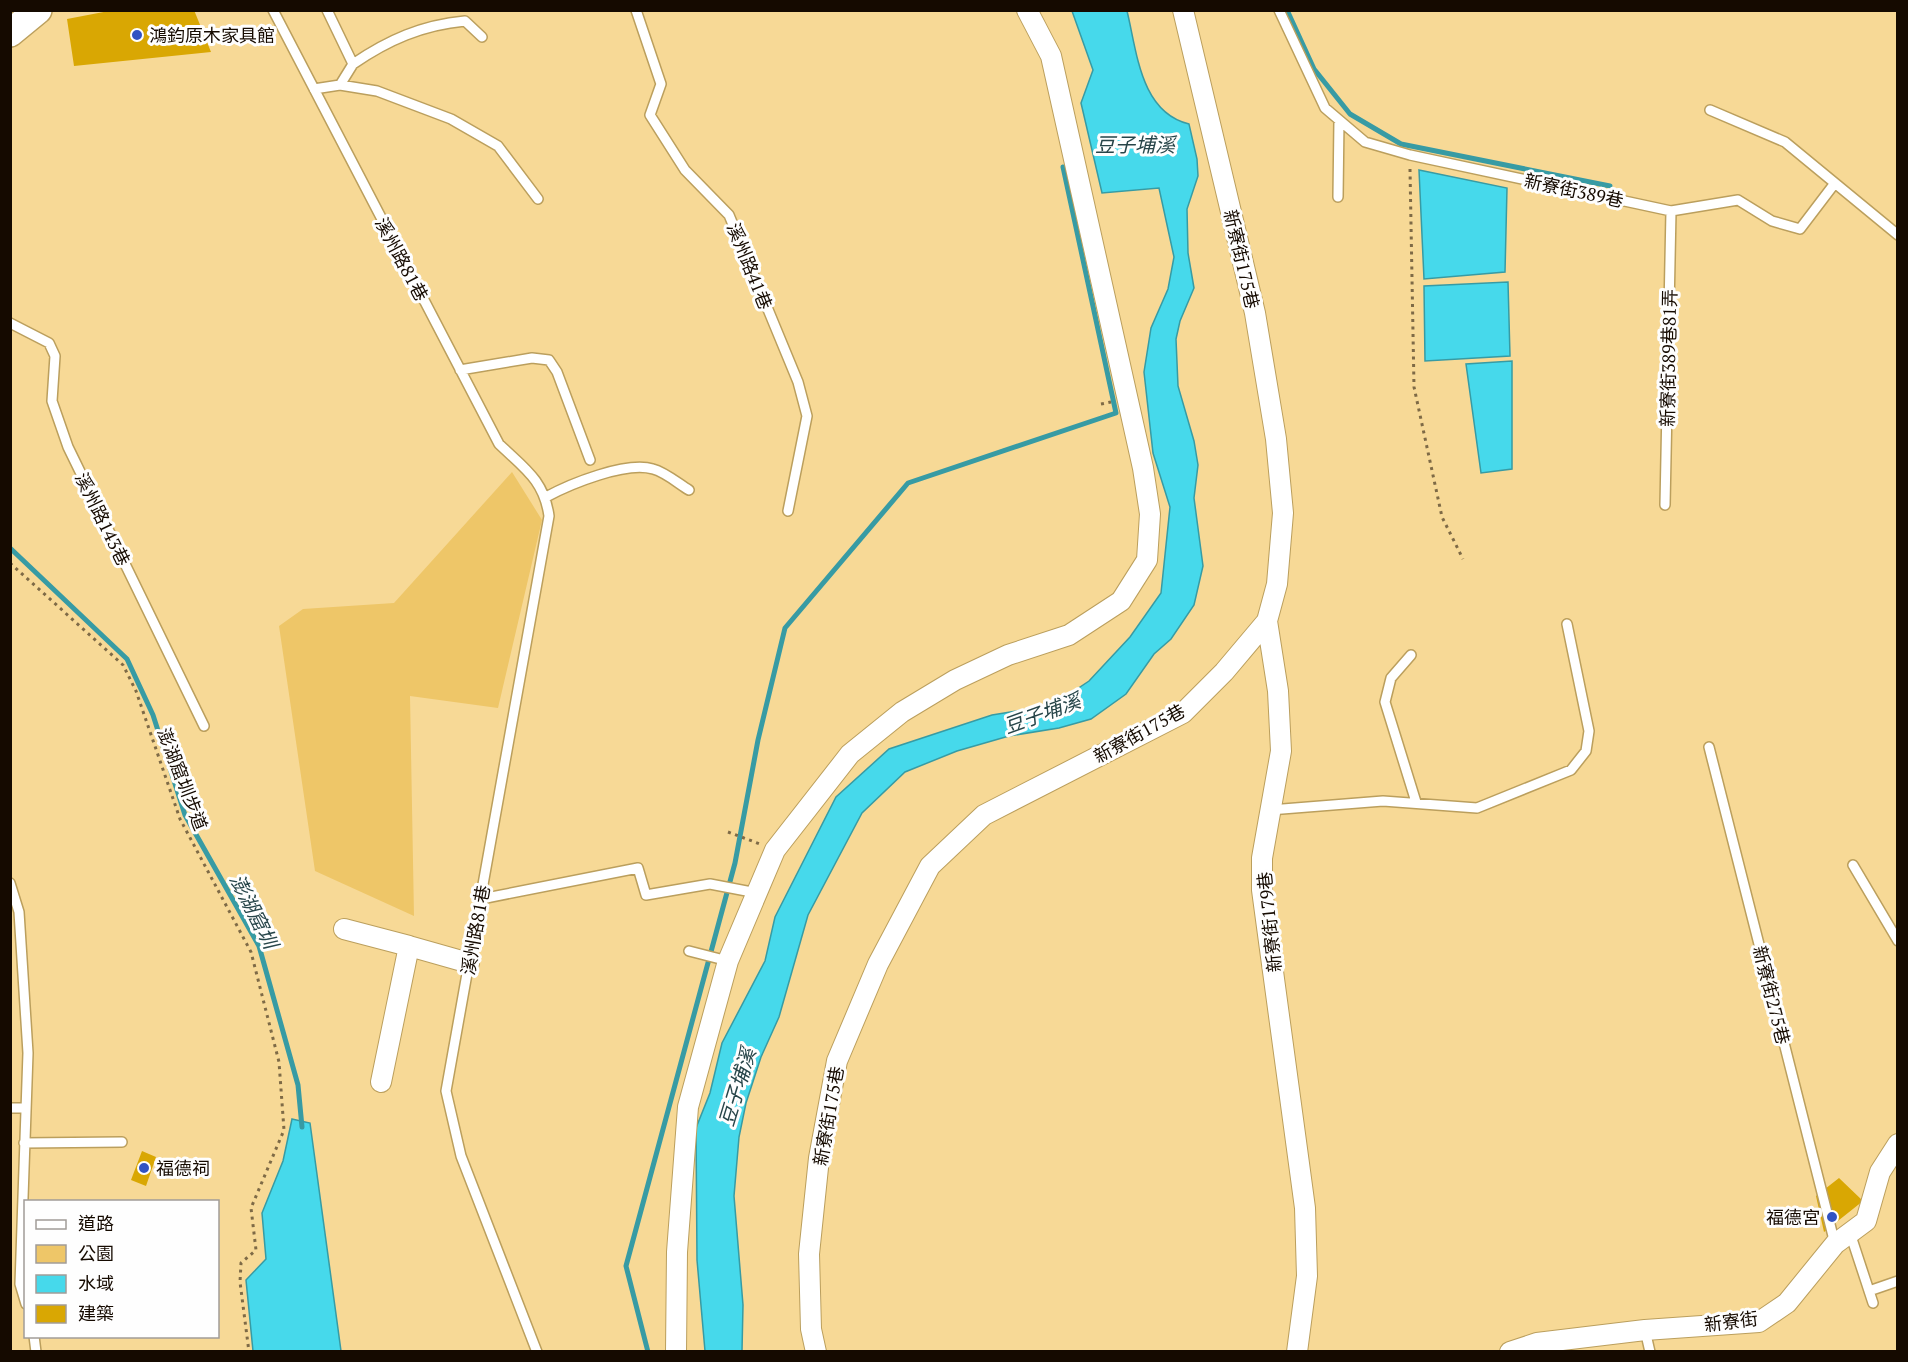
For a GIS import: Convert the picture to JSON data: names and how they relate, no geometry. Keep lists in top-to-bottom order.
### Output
{
  "streets": {
    "street": ["新寮街175巷", "新寮街179巷", "新寮街"],
    "lane": [
      "新寮街389巷",
      "溪州路81巷",
      "溪州路41巷",
      "新寮街389巷81弄",
      "溪州路143巷",
      "新寮街275巷"
    ],
    "path": ["澎湖窟圳步道"]
  },
  "crossings": [
    ["新寮街389巷", "新寮街389巷81弄"],
    ["新寮街175巷", "新寮街179巷"],
    ["新寮街275巷", "新寮街"]
  ],
  "water": ["豆子埔溪", "澎湖窟圳"],
  "places": ["鴻鈞原木家具館", "福德祠", "福德宮"],
  "legend": [
    "道路",
    "公園",
    "水域",
    "建築"
  ]
}
